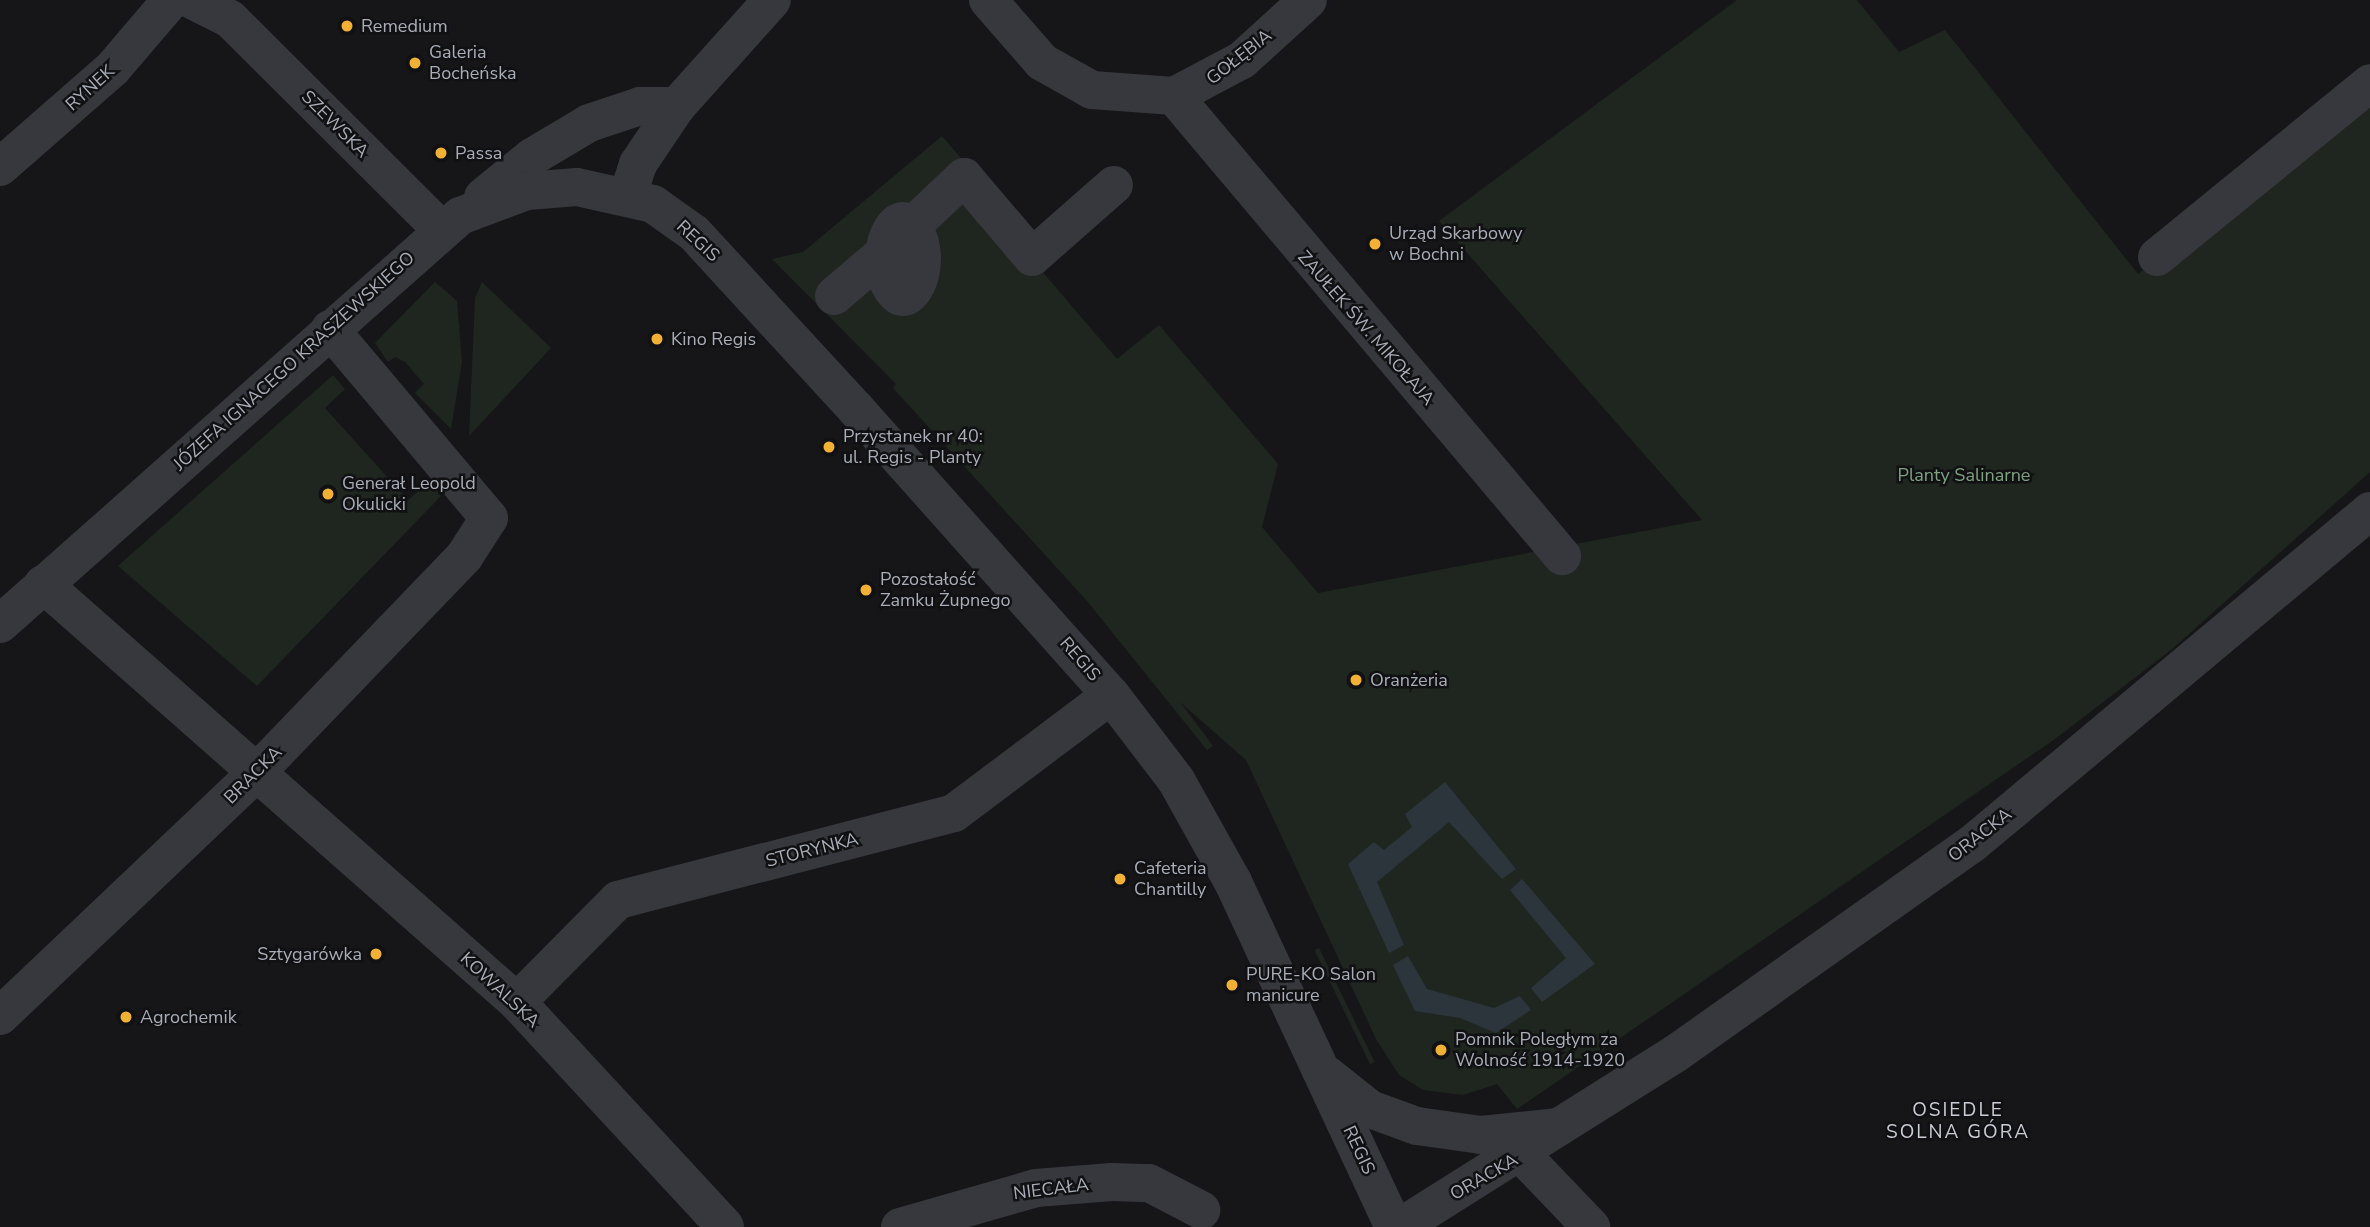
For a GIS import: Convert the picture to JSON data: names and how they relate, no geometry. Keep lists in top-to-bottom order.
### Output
{
  "streets": {
    "street": [
      "GOŁĘBIA",
      "RYNEK",
      "SZEWSKA",
      "REGIS",
      "ZAUŁEK ŚW. MIKOŁAJA",
      "JÓZEFA IGNACEGO KRASZEWSKIEGO",
      "BRACKA",
      "ORACKA",
      "STORYNKA",
      "KOWALSKA",
      "NIECAŁA"
    ]
  },
  "crossings": [
    ["GOŁĘBIA", "ZAUŁEK ŚW. MIKOŁAJA"],
    ["SZEWSKA", "JÓZEFA IGNACEGO KRASZEWSKIEGO"],
    ["REGIS", "JÓZEFA IGNACEGO KRASZEWSKIEGO"],
    ["REGIS", "ORACKA"],
    ["REGIS", "STORYNKA"],
    ["JÓZEFA IGNACEGO KRASZEWSKIEGO", "BRACKA"],
    ["JÓZEFA IGNACEGO KRASZEWSKIEGO", "KOWALSKA"],
    ["BRACKA", "KOWALSKA"],
    ["STORYNKA", "KOWALSKA"]
  ],
  "districts": ["OSIEDLE SOLNA GÓRA"],
  "parks": ["Planty Salinarne"],
  "places": [
    "Remedium",
    "Galeria Bocheńska",
    "Passa",
    "Urząd Skarbowy w Bochni",
    "Kino Regis",
    "Przystanek nr 40: ul. Regis - Planty",
    "Generał Leopold Okulicki",
    "Pozostałość Zamku Żupnego",
    "Oranżeria",
    "Cafeteria Chantilly",
    "Sztygarówka",
    "PURE-KO Salon manicure",
    "Agrochemik",
    "Pomnik Poległym za Wolność 1914-1920"
  ]
}
